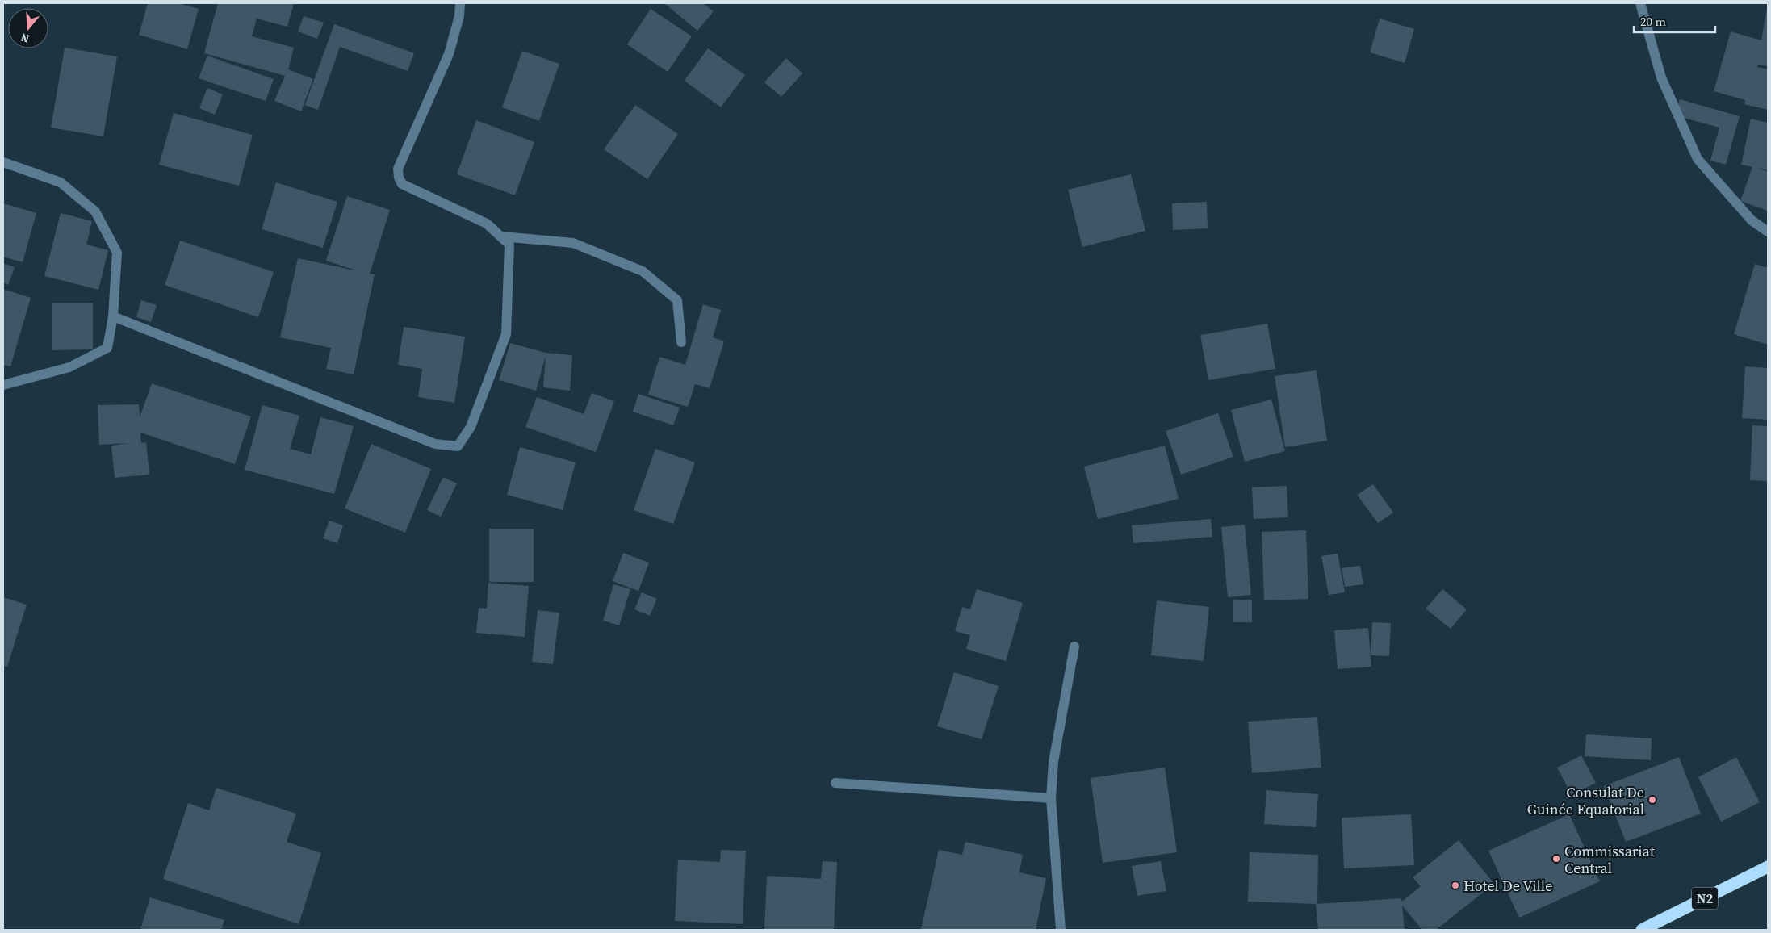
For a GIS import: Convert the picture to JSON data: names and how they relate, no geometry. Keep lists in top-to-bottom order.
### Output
{
  "streets": {
    "highway": ["N2"]
  },
  "places": ["Consulat De Guinée Equatorial", "Commissariat Central", "Hotel De Ville"],
  "scale_bar": "20 m",
  "north": "bottom"
}
